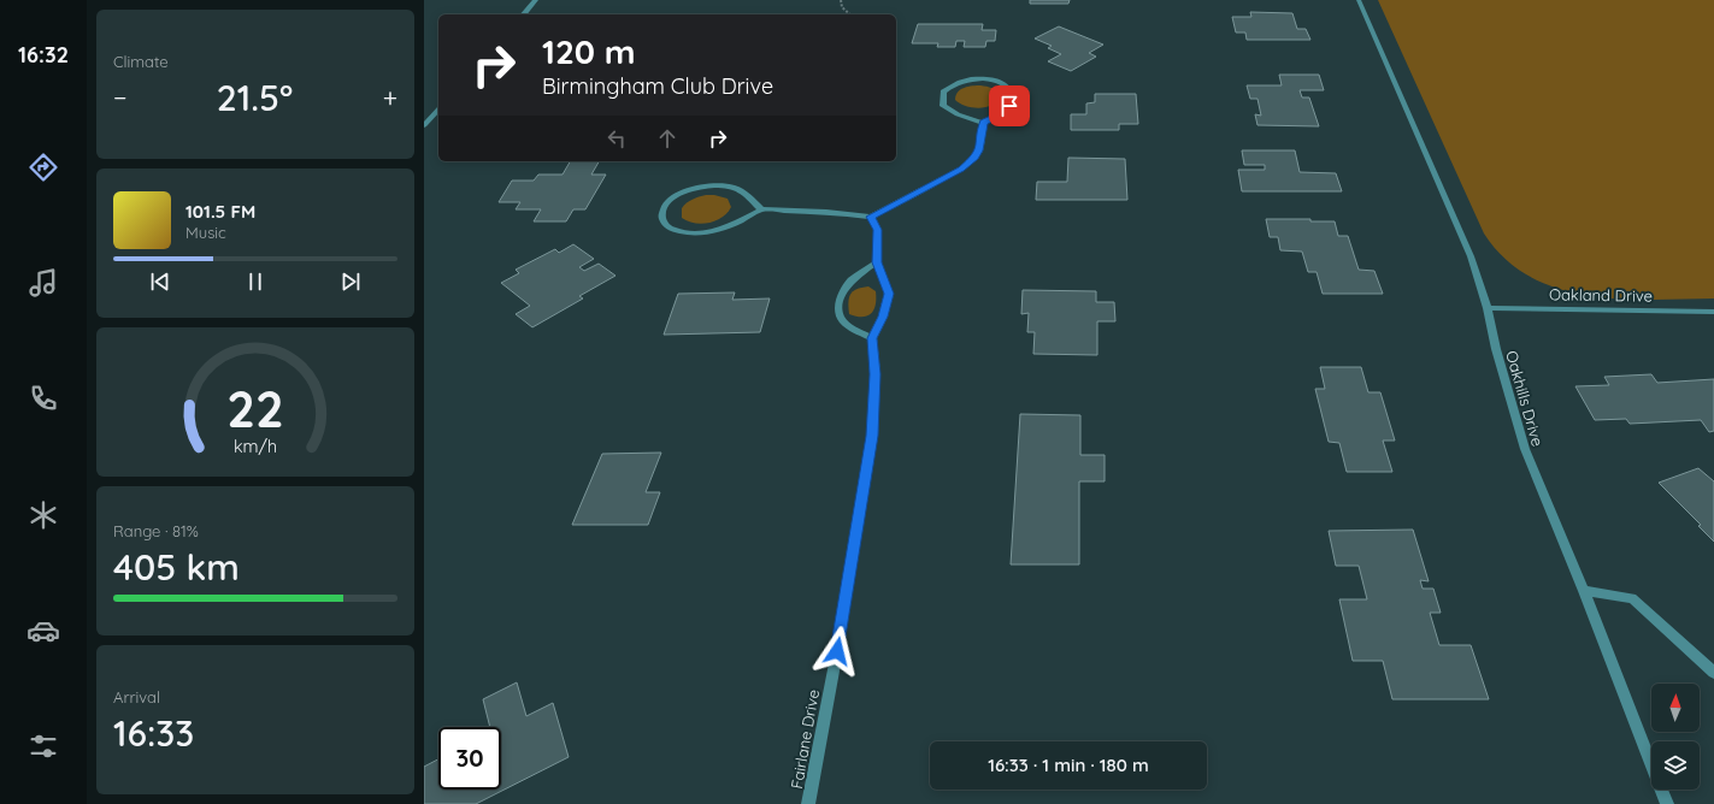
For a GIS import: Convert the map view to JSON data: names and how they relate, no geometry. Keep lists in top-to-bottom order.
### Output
{
  "streets": {
    "street": ["Oakland Drive", "Oakhills Drive", "Fairlane Drive"]
  },
  "crossings": [
    ["Oakland Drive", "Oakhills Drive"]
  ],
  "north": "top",
  "page": {
    "tabs": "16:32",
    "tile": [
      "Climate",
      ["Range · 81%", "405 km"],
      ["Arrival", "16:33"]
    ],
    "turn": ["120 m", "Birmingham Club Drive"],
    "heat": ["−", "21.5°", "+"],
    "song": ["101.5 FM", "Music"],
    "limit": "30",
    "trip": "16:33 · 1 min · 180 m",
    "gauge": ["22", "km/h"]
  }
}
